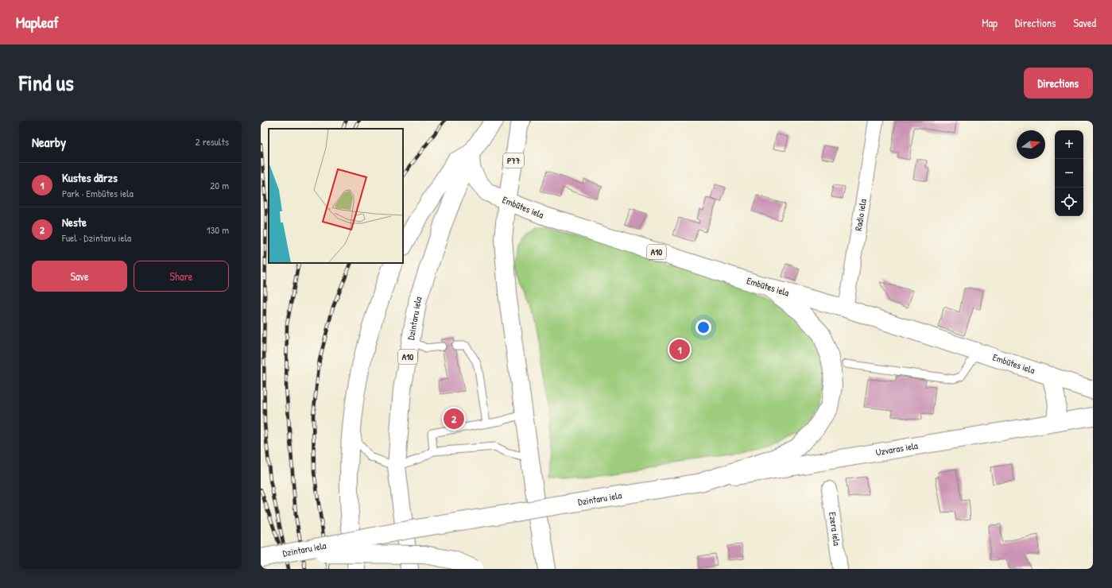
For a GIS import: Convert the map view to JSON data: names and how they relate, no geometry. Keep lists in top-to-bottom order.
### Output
{
  "streets": {
    "main road": [
      "P77",
      "Embūtes iela",
      "A10",
      "Dzintaru iela",
      "Uzvaras iela"
    ],
    "street": ["Radio iela", "Ezera iela"]
  },
  "crossings": [
    ["P77", "Embūtes iela"],
    ["Embūtes iela", "Radio iela"],
    ["Embūtes iela", "A10"],
    ["Embūtes iela", "Dzintaru iela"],
    ["A10", "Dzintaru iela"],
    ["A10", "Uzvaras iela"],
    ["Dzintaru iela", "Uzvaras iela"]
  ],
  "north": "right",
  "page": {
    "header": "Mapleaf",
    "nav": ["Map", "Directions", "Saved"],
    "title": "Find us",
    "buttons": [
      "Directions",
      ["Save", "Share"]
    ],
    "heading": ["Nearby", "2 results"],
    "map_buttons": ["+", "−"],
    "list": [
      {
        "mark": "1",
        "name": "Kustes dārzs",
        "note": "Park · Embūtes iela",
        "value": "20 m"
      },
      {
        "mark": "2",
        "name": "Neste",
        "note": "Fuel · Dzintaru iela",
        "value": "130 m"
      }
    ],
    "pins": ["1", "2"]
  }
}
